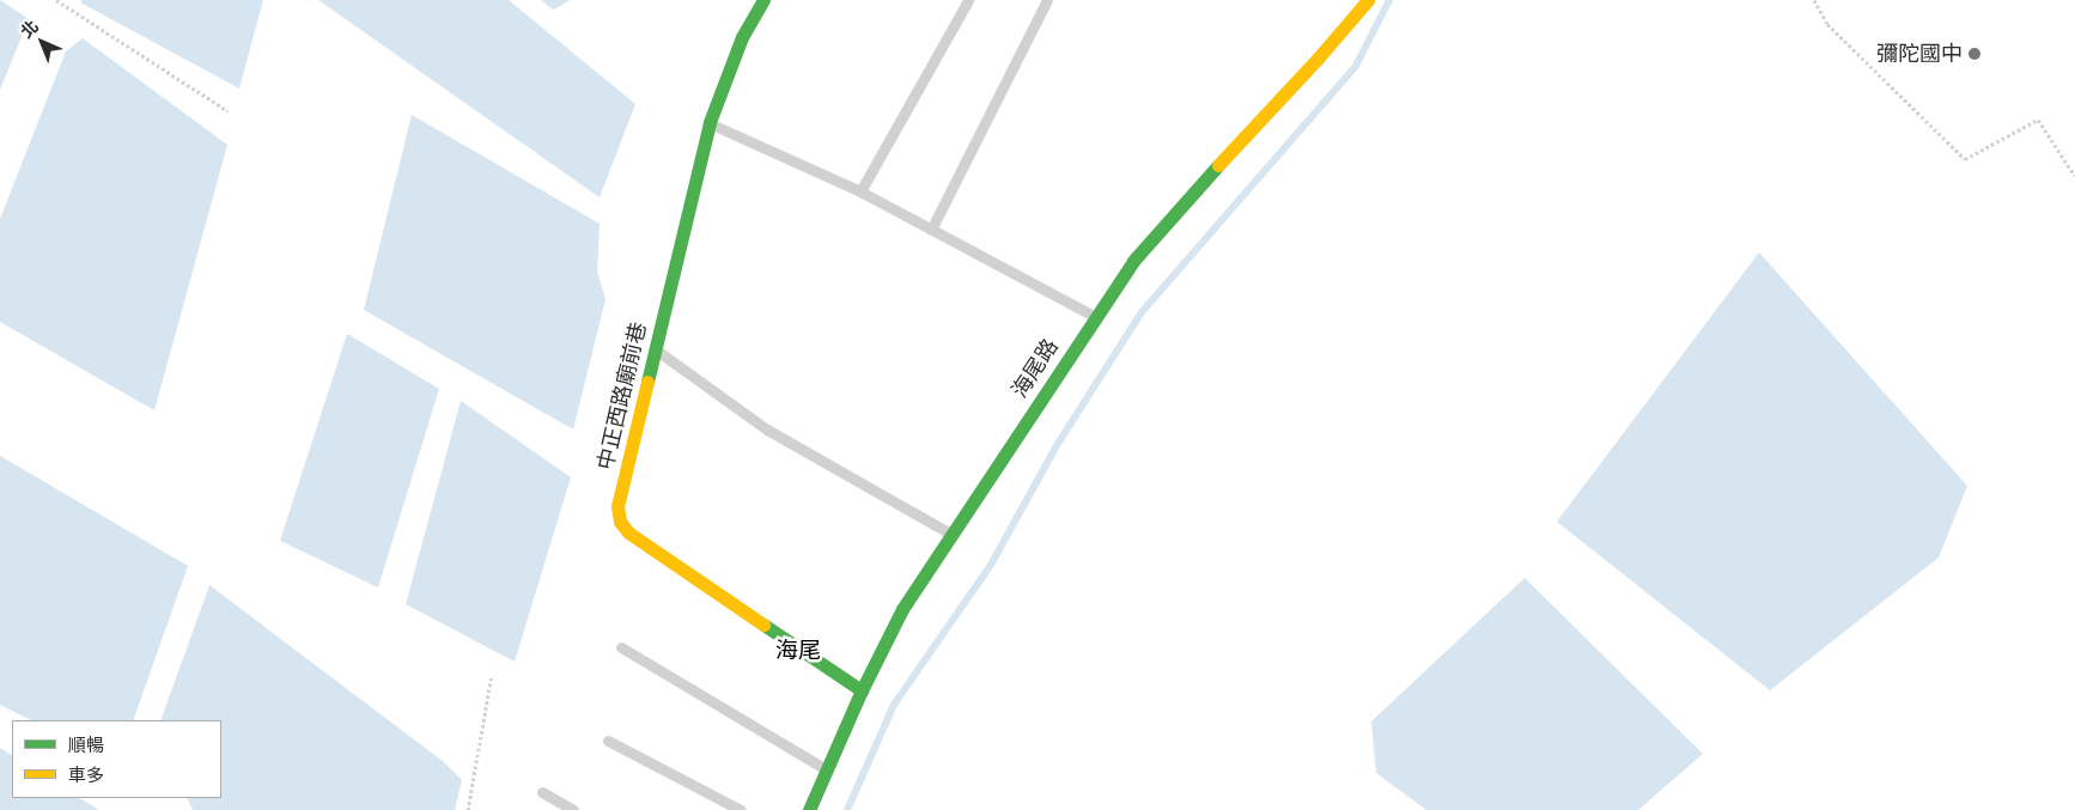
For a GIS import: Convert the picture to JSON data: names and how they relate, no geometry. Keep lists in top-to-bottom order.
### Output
{
  "streets": {
    "street": ["海尾路", "中正西路廟前巷"]
  },
  "crossings": [
    ["海尾路", "中正西路廟前巷"]
  ],
  "districts": ["海尾"],
  "places": ["彌陀國中"],
  "legend": ["順暢", "車多"],
  "north": "top left"
}
